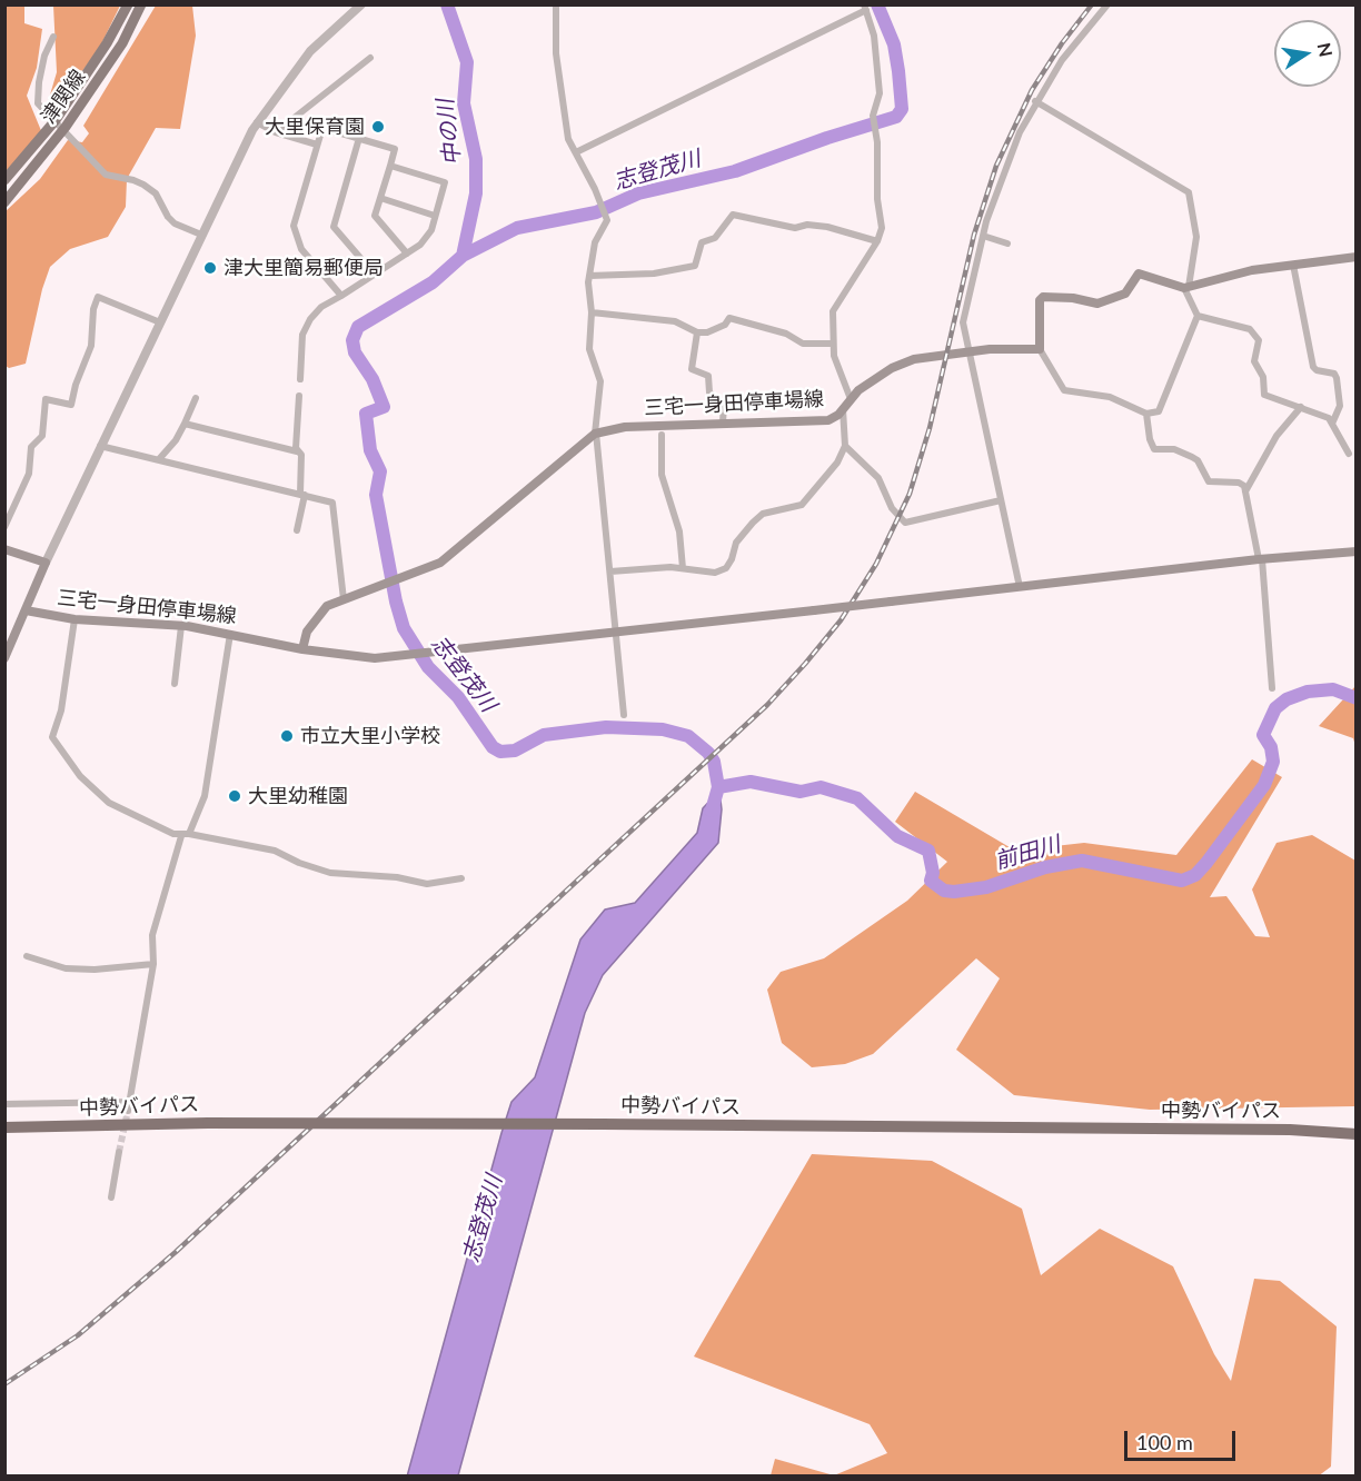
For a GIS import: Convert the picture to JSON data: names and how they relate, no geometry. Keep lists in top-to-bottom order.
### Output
{
  "streets": {
    "highway": ["中勢バイパス"],
    "main road": ["津関線", "三宅一身田停車場線"]
  },
  "water": ["中の川", "志登茂川", "前田川"],
  "places": [
    "大里保育園",
    "津大里簡易郵便局",
    "市立大里小学校",
    "大里幼稚園"
  ],
  "scale_bar": "100 m",
  "north": "right"
}
